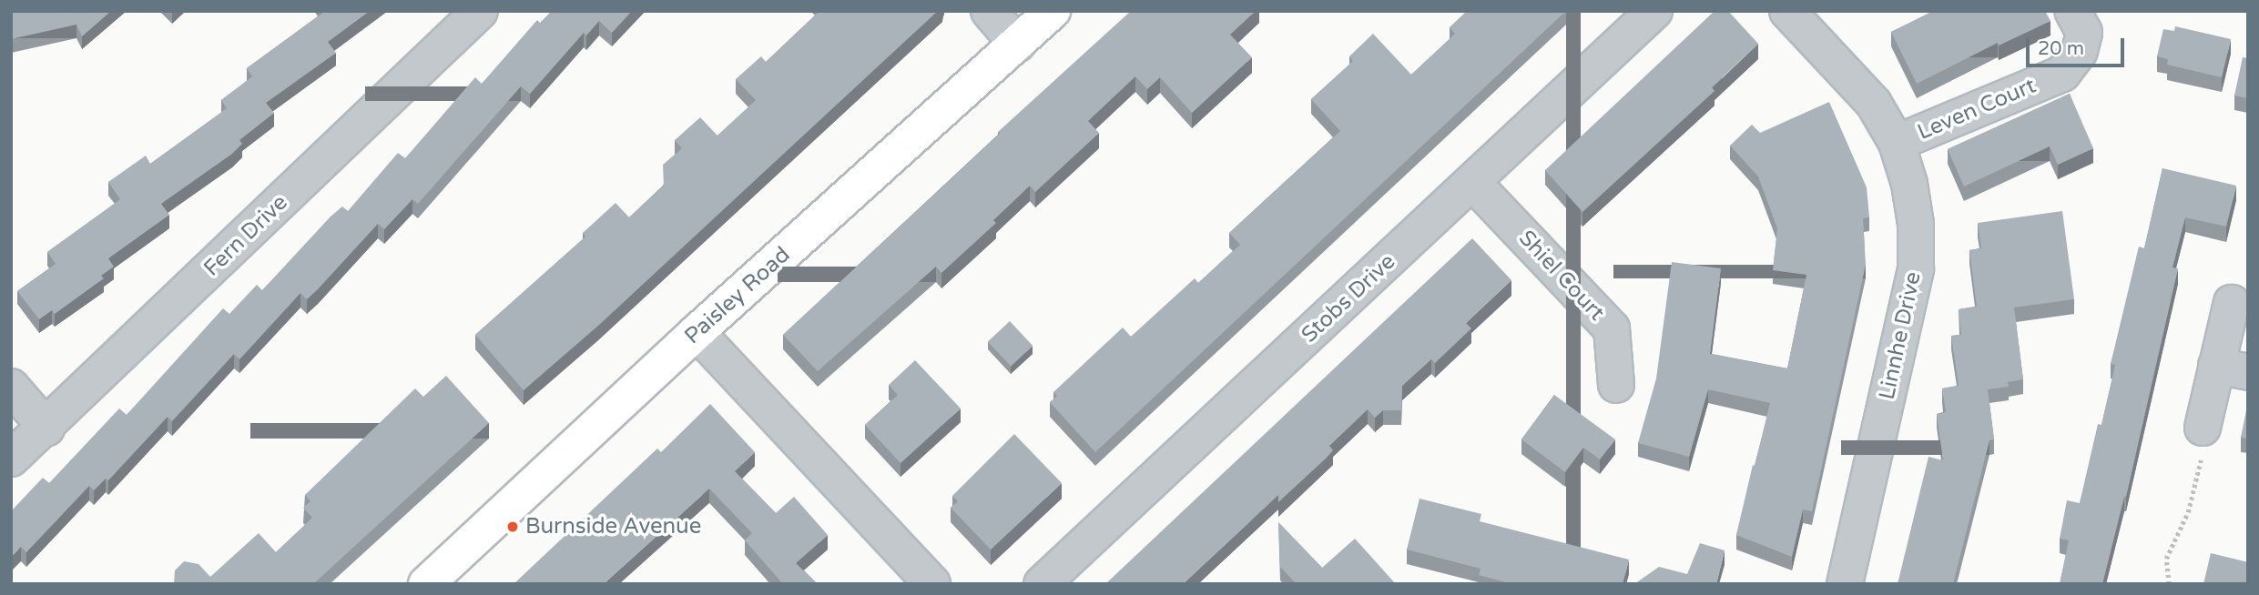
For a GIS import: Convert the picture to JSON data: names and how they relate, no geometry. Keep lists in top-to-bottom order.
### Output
{
  "streets": {
    "main road": ["Paisley Road"],
    "street": [
      "Leven Court",
      "Fern Drive",
      "Shiel Court",
      "Stobs Drive",
      "Linnhe Drive"
    ]
  },
  "crossings": [
    ["Leven Court", "Linnhe Drive"],
    ["Shiel Court", "Stobs Drive"]
  ],
  "places": ["Burnside Avenue"],
  "scale_bar": "20 m"
}
